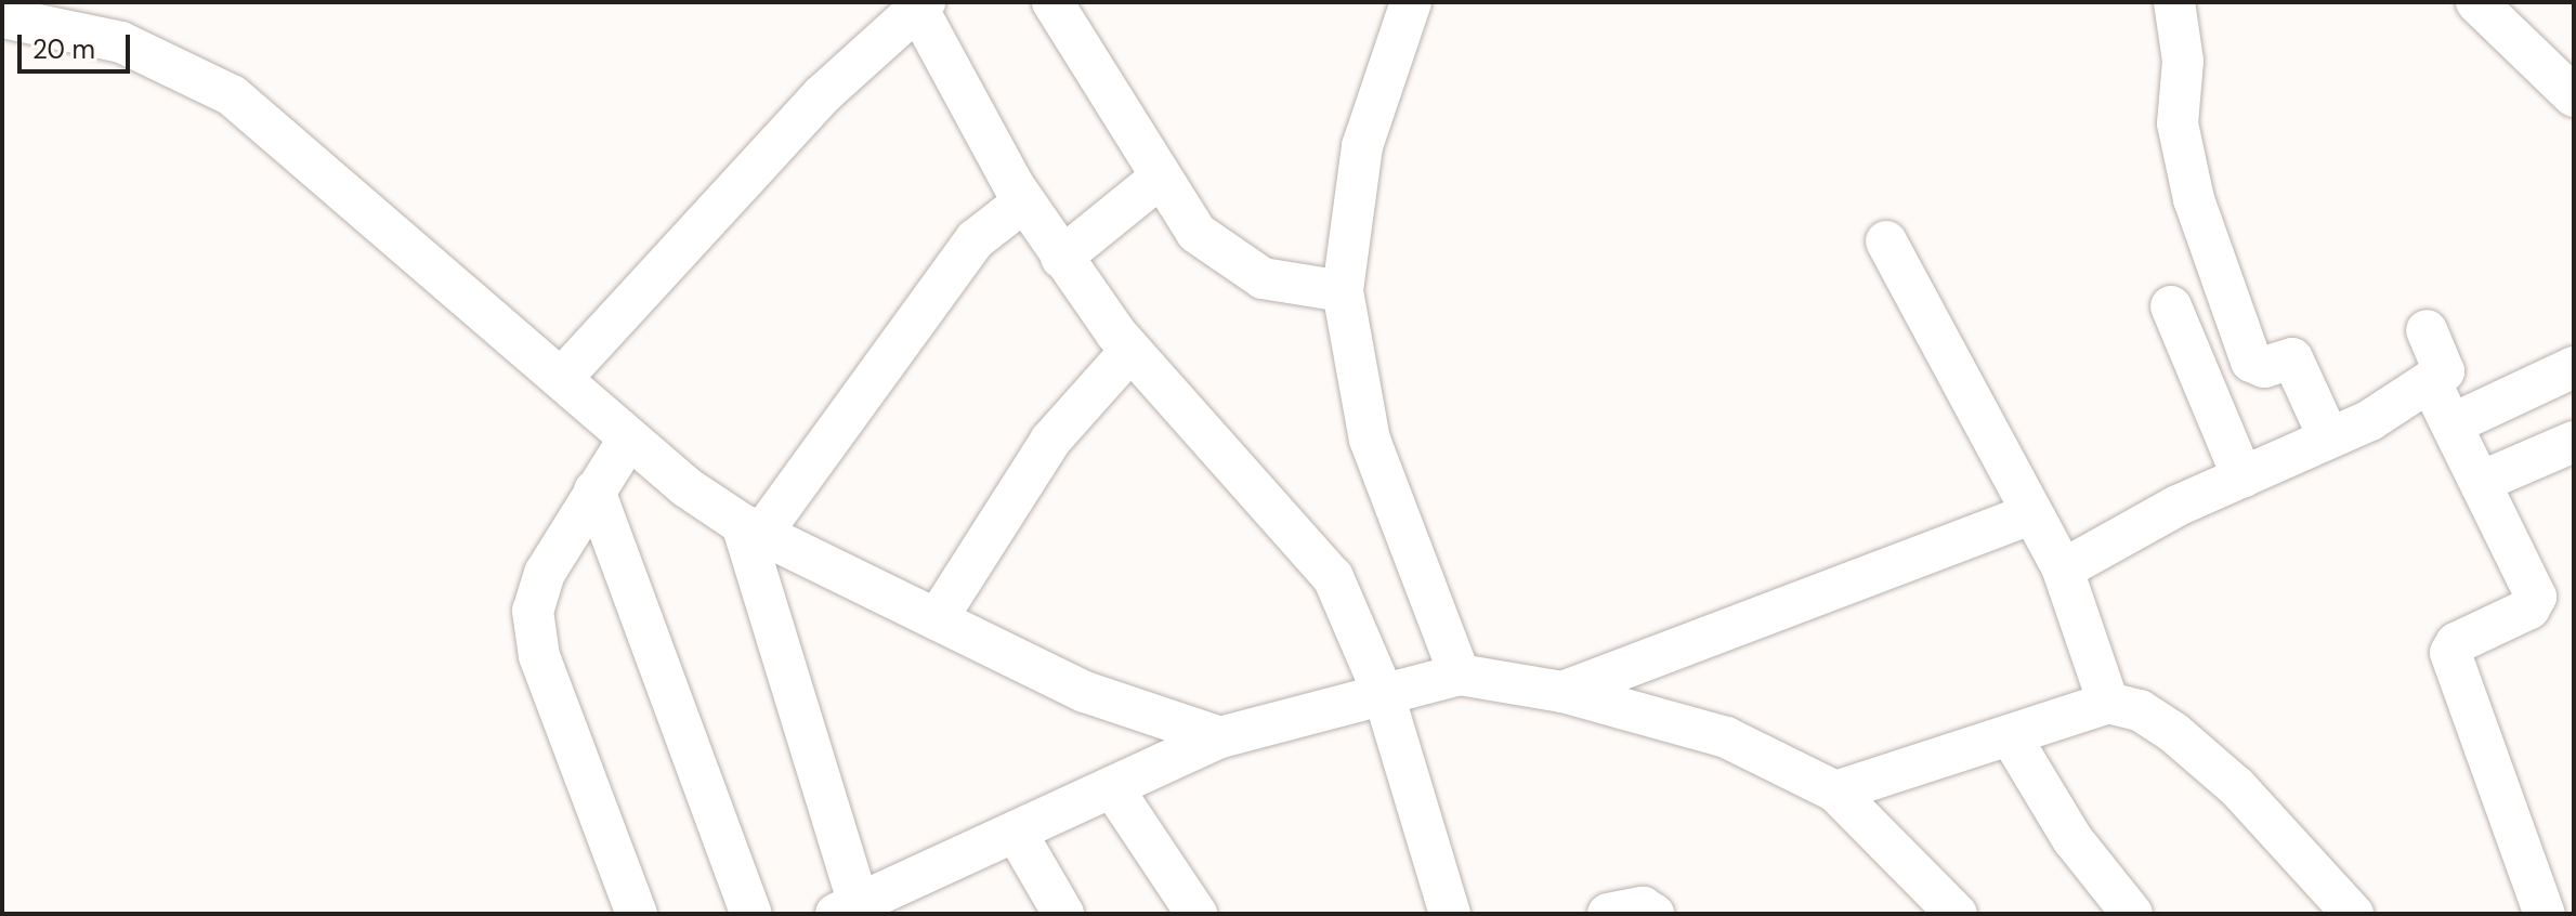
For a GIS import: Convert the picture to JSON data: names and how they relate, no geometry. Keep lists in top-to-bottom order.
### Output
{
  "scale_bar": "20 m"
}
